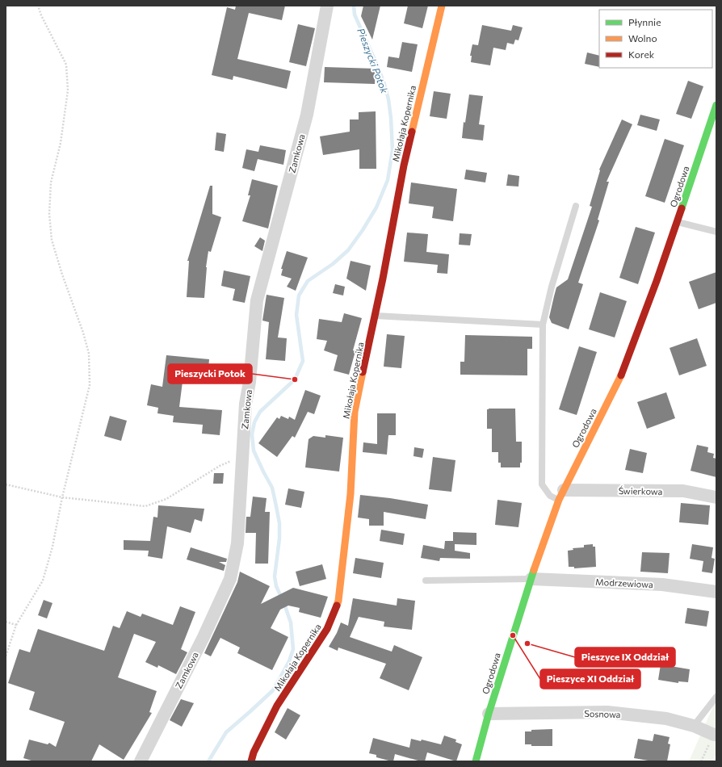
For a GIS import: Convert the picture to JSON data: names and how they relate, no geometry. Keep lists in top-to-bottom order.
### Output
{
  "streets": {
    "street": [
      "Mikołaja Kopernika",
      "Zamkowa",
      "Ogrodowa",
      "Świerkowa",
      "Modrzewiowa",
      "Sosnowa"
    ]
  },
  "crossings": [
    ["Ogrodowa", "Świerkowa"],
    ["Ogrodowa", "Modrzewiowa"],
    ["Ogrodowa", "Sosnowa"]
  ],
  "water": ["Pieszycki Potok"],
  "places": ["Pieszycki Potok", "Pieszyce XI Oddział", "Pieszyce IX Oddział"],
  "legend": ["Płynnie", "Wolno", "Korek"]
}
